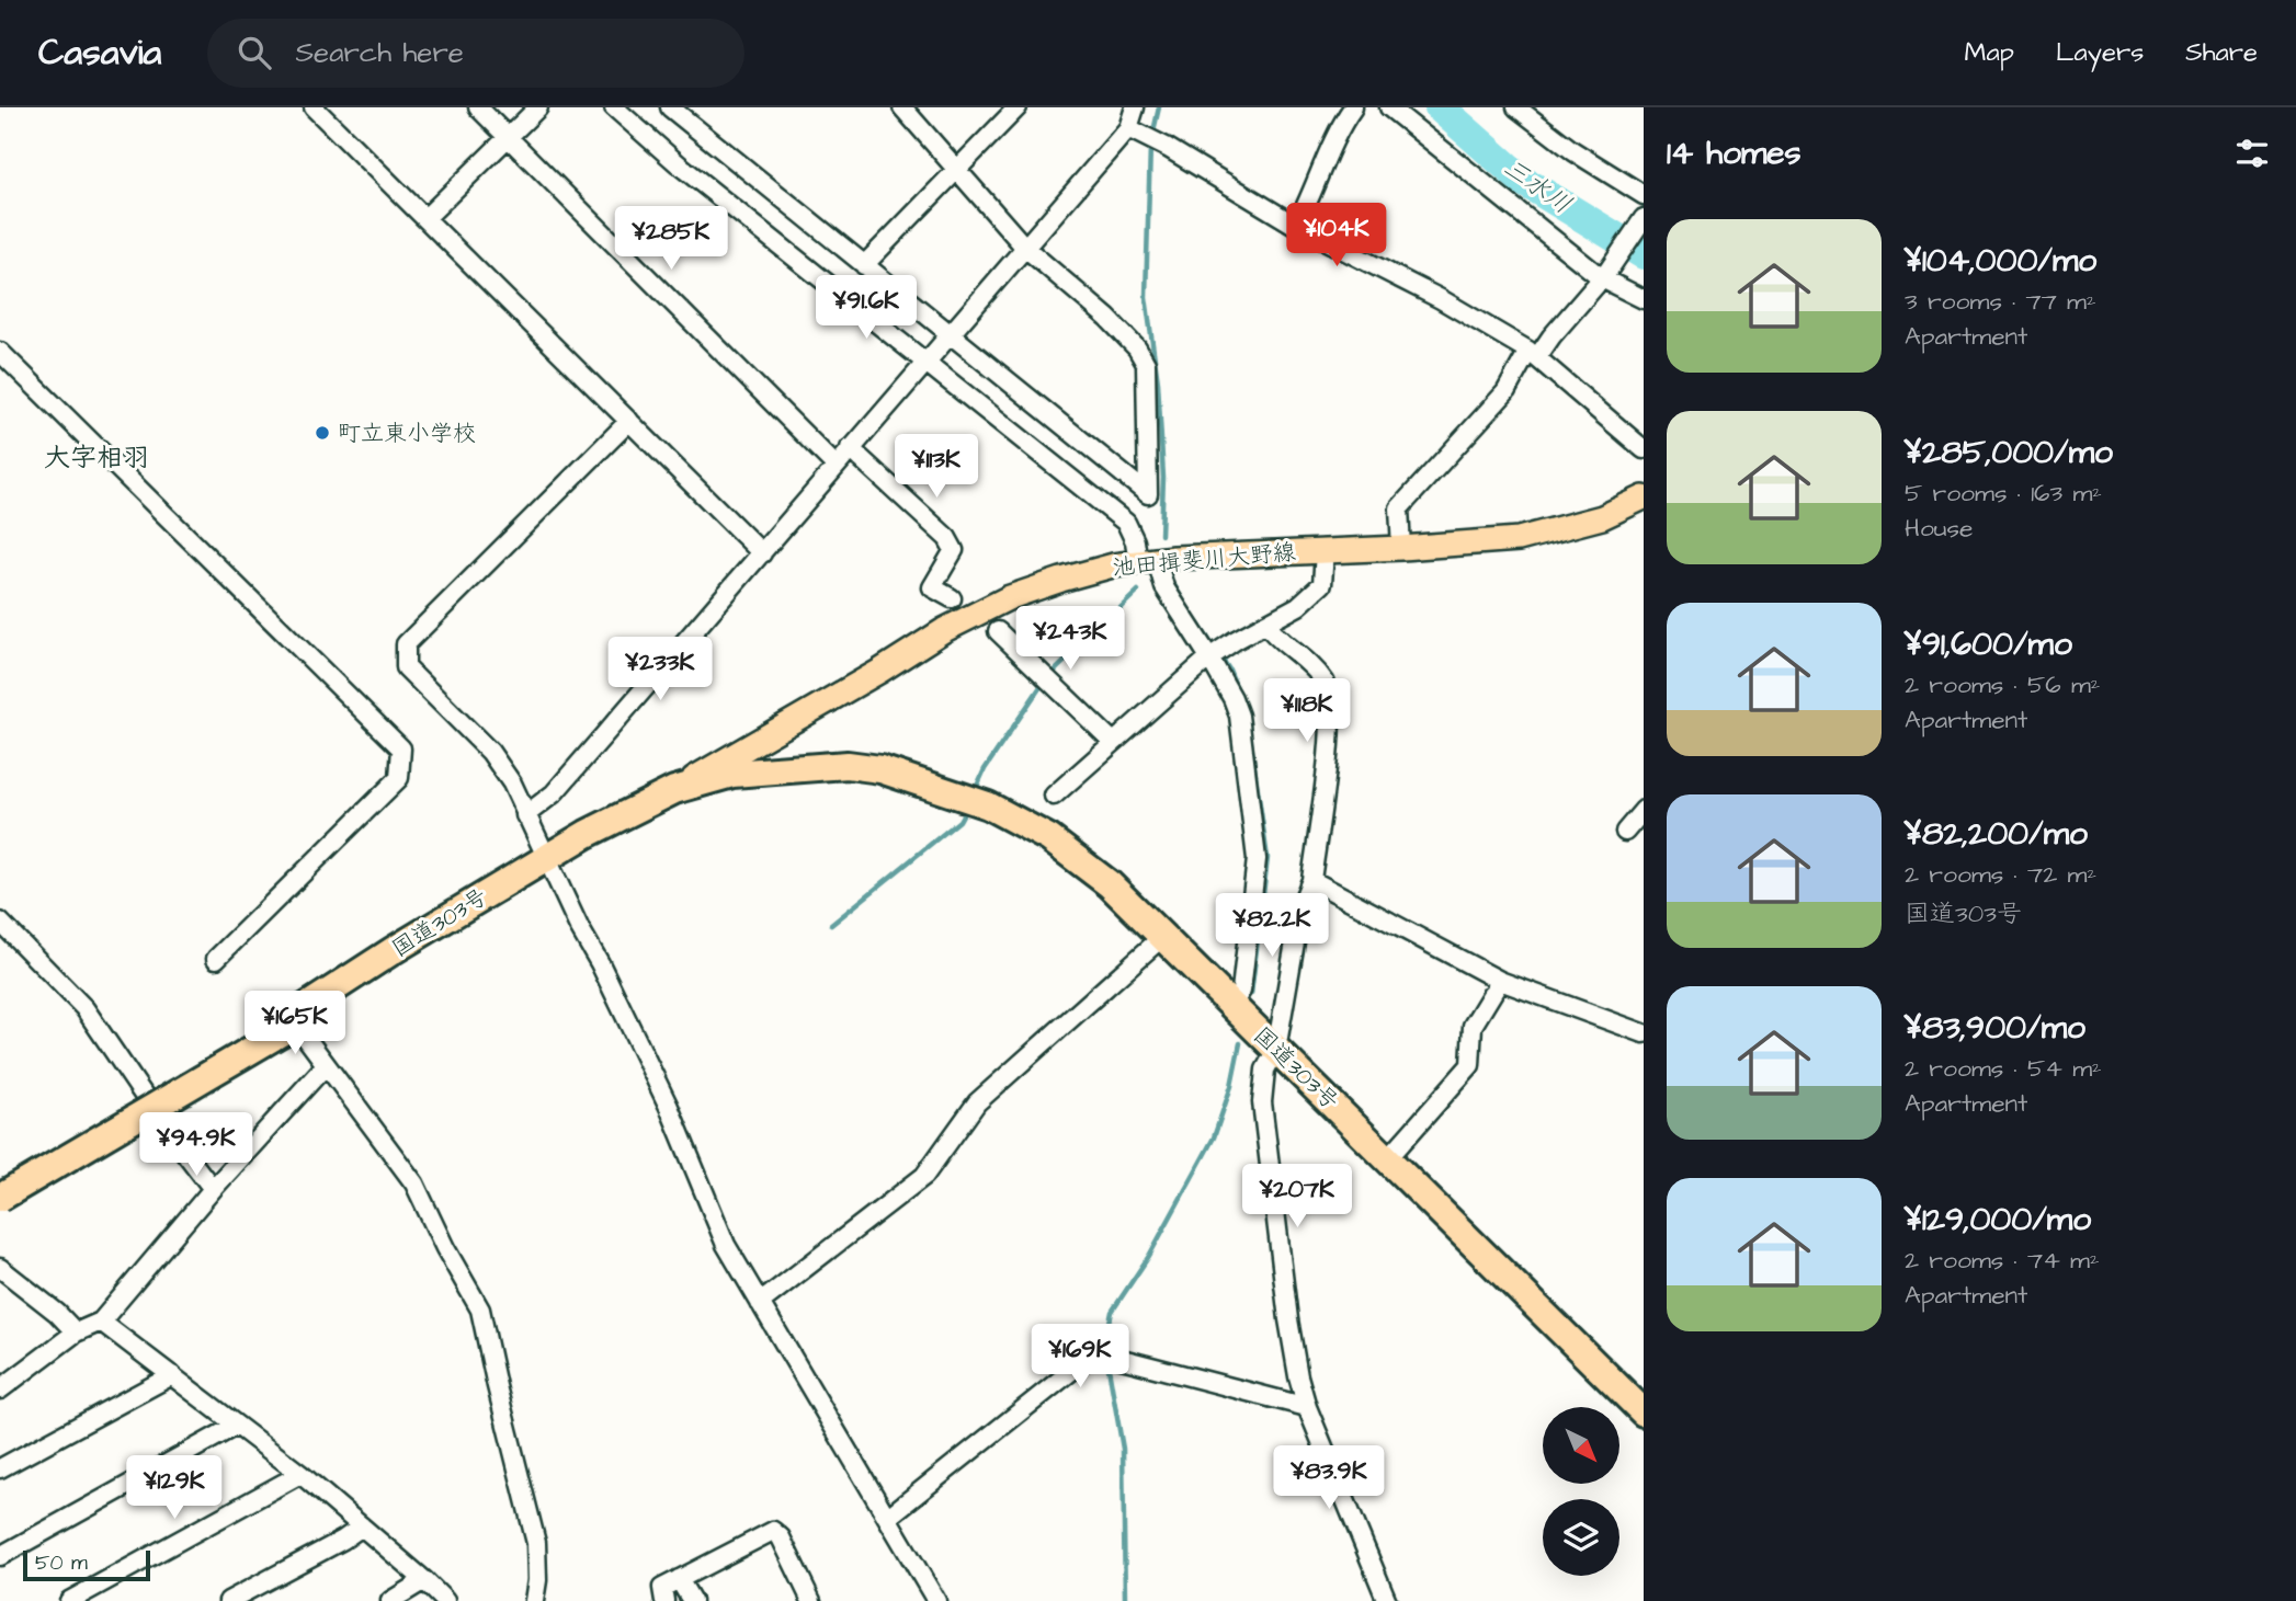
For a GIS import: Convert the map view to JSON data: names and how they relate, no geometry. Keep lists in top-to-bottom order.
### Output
{
  "streets": {
    "highway": ["国道303号"],
    "main road": ["池田揖斐川大野線"]
  },
  "crossings": [
    ["池田揖斐川大野線", "国道303号"]
  ],
  "districts": ["大字相羽"],
  "water": ["三水川"],
  "places": ["町立東小学校"],
  "scale_bar": "50 m",
  "north": "bottom right",
  "page": {
    "header": "Casavia",
    "search": "Search here",
    "nav": ["Map", "Layers", "Share"],
    "heading": "14 homes",
    "list": [
      {
        "name": "¥104,000/mo",
        "note": "3 rooms · 77 m² · Apartment"
      },
      {
        "name": "¥285,000/mo",
        "note": "5 rooms · 163 m² · House"
      },
      {
        "name": "¥91,600/mo",
        "note": "2 rooms · 56 m² · Apartment"
      },
      {
        "name": "¥82,200/mo",
        "note": "2 rooms · 72 m² · 国道303号"
      },
      {
        "name": "¥83,900/mo",
        "note": "2 rooms · 54 m² · Apartment"
      },
      {
        "name": "¥129,000/mo",
        "note": "2 rooms · 74 m² · Apartment"
      }
    ],
    "price": [
      "¥104K",
      "¥285K",
      "¥91.6K",
      "¥113K",
      "¥243K",
      "¥233K",
      "¥118K",
      "¥82.2K",
      "¥165K",
      "¥94.9K",
      "¥207K",
      "¥169K",
      "¥83.9K",
      "¥129K"
    ],
    "scale": "50 m"
  }
}
